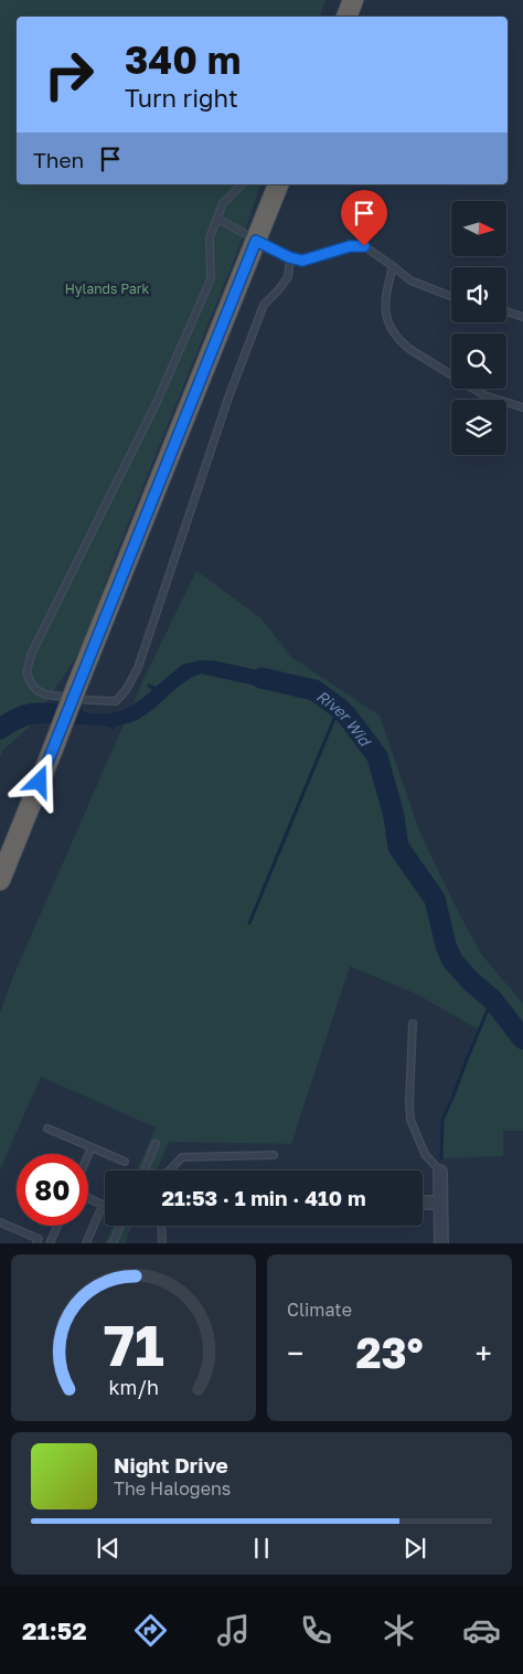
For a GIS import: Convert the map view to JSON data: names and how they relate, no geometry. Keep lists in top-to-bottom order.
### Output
{
  "water": ["River Wid"],
  "parks": ["Hylands Park"],
  "north": "right",
  "page": {
    "turn": ["340 m", "Turn right"],
    "then": "Then",
    "limit": "80",
    "trip": "21:53 · 1 min · 410 m",
    "tile": "Climate",
    "heat": ["−", "23°", "+"],
    "song": ["Night Drive", "The Halogens"],
    "tabs": "21:52",
    "gauge": ["71", "km/h"]
  }
}
